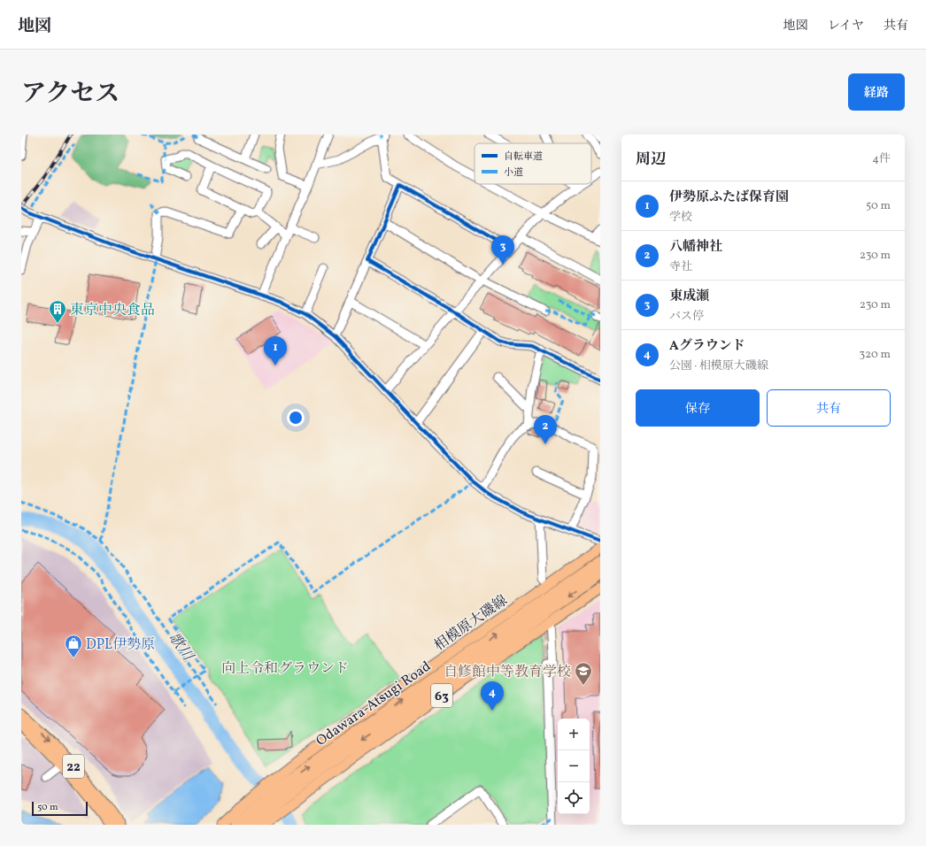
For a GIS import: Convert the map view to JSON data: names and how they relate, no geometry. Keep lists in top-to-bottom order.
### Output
{
  "streets": {
    "highway": ["Odawara-Atsugi Road"],
    "main road": ["相模原大磯線", "63", "22"]
  },
  "crossings": [
    ["相模原大磯線", "Odawara-Atsugi Road"]
  ],
  "water": ["歌川"],
  "parks": ["向上令和グラウンド"],
  "places": {
    "building": ["東京中央食品"],
    "shop": ["DPL伊勢原"],
    "school or university": ["自修館中等教育学校"]
  },
  "legend": ["自転車道", "小道"],
  "scale_bar": "50 m",
  "page": {
    "header": "地図",
    "nav": ["地図", "レイヤ", "共有"],
    "title": "アクセス",
    "buttons": [
      "経路",
      ["保存", "共有"]
    ],
    "heading": ["周辺", "4件"],
    "list": [
      {
        "mark": "1",
        "name": "伊勢原ふたば保育園",
        "note": "学校",
        "value": "50 m"
      },
      {
        "mark": "2",
        "name": "八幡神社",
        "note": "寺社",
        "value": "230 m"
      },
      {
        "mark": "3",
        "name": "東成瀬",
        "note": "バス停",
        "value": "230 m"
      },
      {
        "mark": "4",
        "name": "Aグラウンド",
        "note": "公園 · 相模原大磯線",
        "value": "320 m"
      }
    ],
    "pins": [
      "3",
      "1",
      "2",
      "4"
    ],
    "map_buttons": ["+", "−"],
    "scale": "50 m"
  }
}
